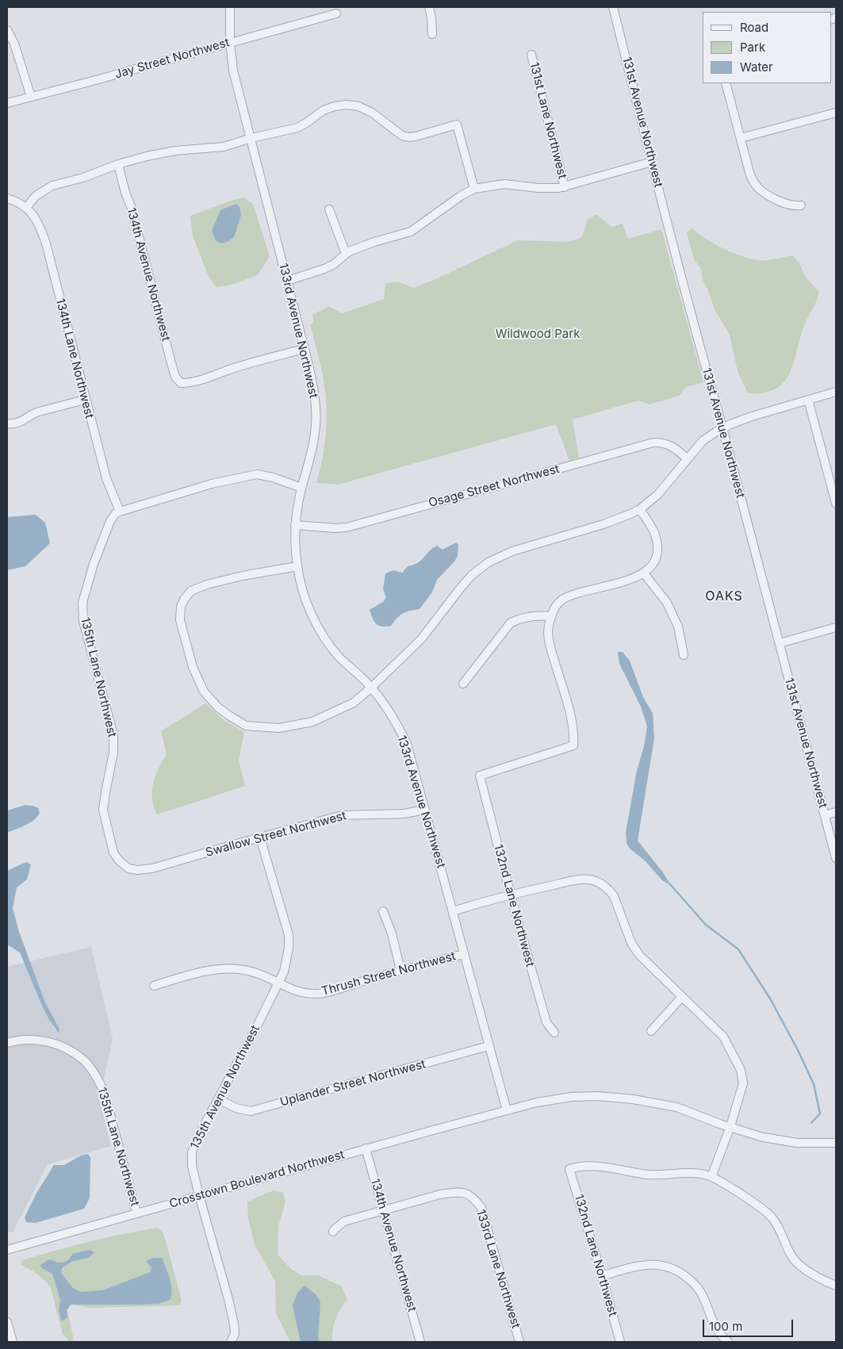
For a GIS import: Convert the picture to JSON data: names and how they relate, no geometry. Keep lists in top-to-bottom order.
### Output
{
  "streets": {
    "street": [
      "Jay Street Northwest",
      "131st Lane Northwest",
      "131st Avenue Northwest",
      "134th Avenue Northwest",
      "133rd Avenue Northwest",
      "134th Lane Northwest",
      "Osage Street Northwest",
      "135th Lane Northwest",
      "Swallow Street Northwest",
      "132nd Lane Northwest",
      "Thrush Street Northwest",
      "Uplander Street Northwest",
      "135th Avenue Northwest",
      "Crosstown Boulevard Northwest",
      "133rd Lane Northwest"
    ]
  },
  "crossings": [
    ["Jay Street Northwest", "133rd Avenue Northwest"],
    ["134th Avenue Northwest", "133rd Avenue Northwest"],
    ["134th Avenue Northwest", "Crosstown Boulevard Northwest"],
    ["134th Avenue Northwest", "133rd Lane Northwest"],
    ["133rd Avenue Northwest", "Osage Street Northwest"],
    ["133rd Avenue Northwest", "Swallow Street Northwest"],
    ["133rd Avenue Northwest", "Thrush Street Northwest"],
    ["133rd Avenue Northwest", "Uplander Street Northwest"],
    ["133rd Avenue Northwest", "Crosstown Boulevard Northwest"],
    ["134th Lane Northwest", "135th Lane Northwest"],
    ["135th Lane Northwest", "Swallow Street Northwest"],
    ["135th Lane Northwest", "Crosstown Boulevard Northwest"],
    ["Swallow Street Northwest", "135th Avenue Northwest"],
    ["Thrush Street Northwest", "135th Avenue Northwest"],
    ["Uplander Street Northwest", "135th Avenue Northwest"],
    ["135th Avenue Northwest", "Crosstown Boulevard Northwest"]
  ],
  "districts": ["OAKS"],
  "parks": ["Wildwood Park"],
  "legend": ["Road", "Park", "Water"],
  "scale_bar": "100 m"
}
